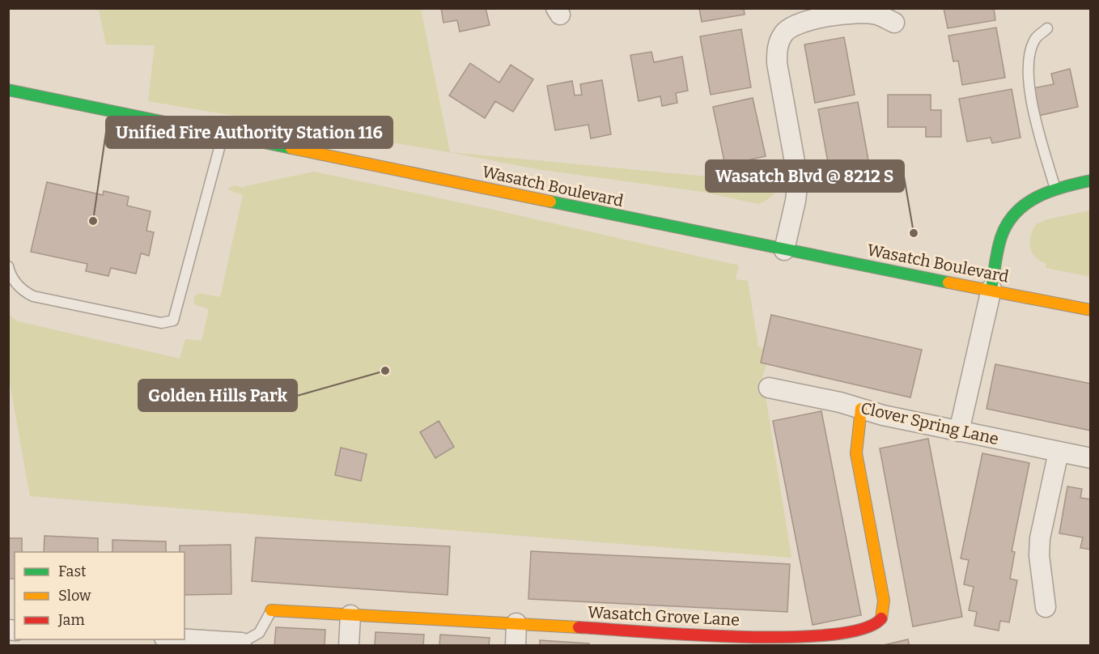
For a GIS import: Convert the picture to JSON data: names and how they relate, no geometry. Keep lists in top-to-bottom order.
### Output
{
  "streets": {
    "main road": ["Wasatch Boulevard", "Wasatch Grove Lane"],
    "street": ["Clover Spring Lane"]
  },
  "crossings": [
    ["Clover Spring Lane", "Wasatch Grove Lane"]
  ],
  "places": ["Unified Fire Authority Station 116", "Wasatch Blvd @ 8212 S", "Golden Hills Park"],
  "legend": ["Fast", "Slow", "Jam"]
}
